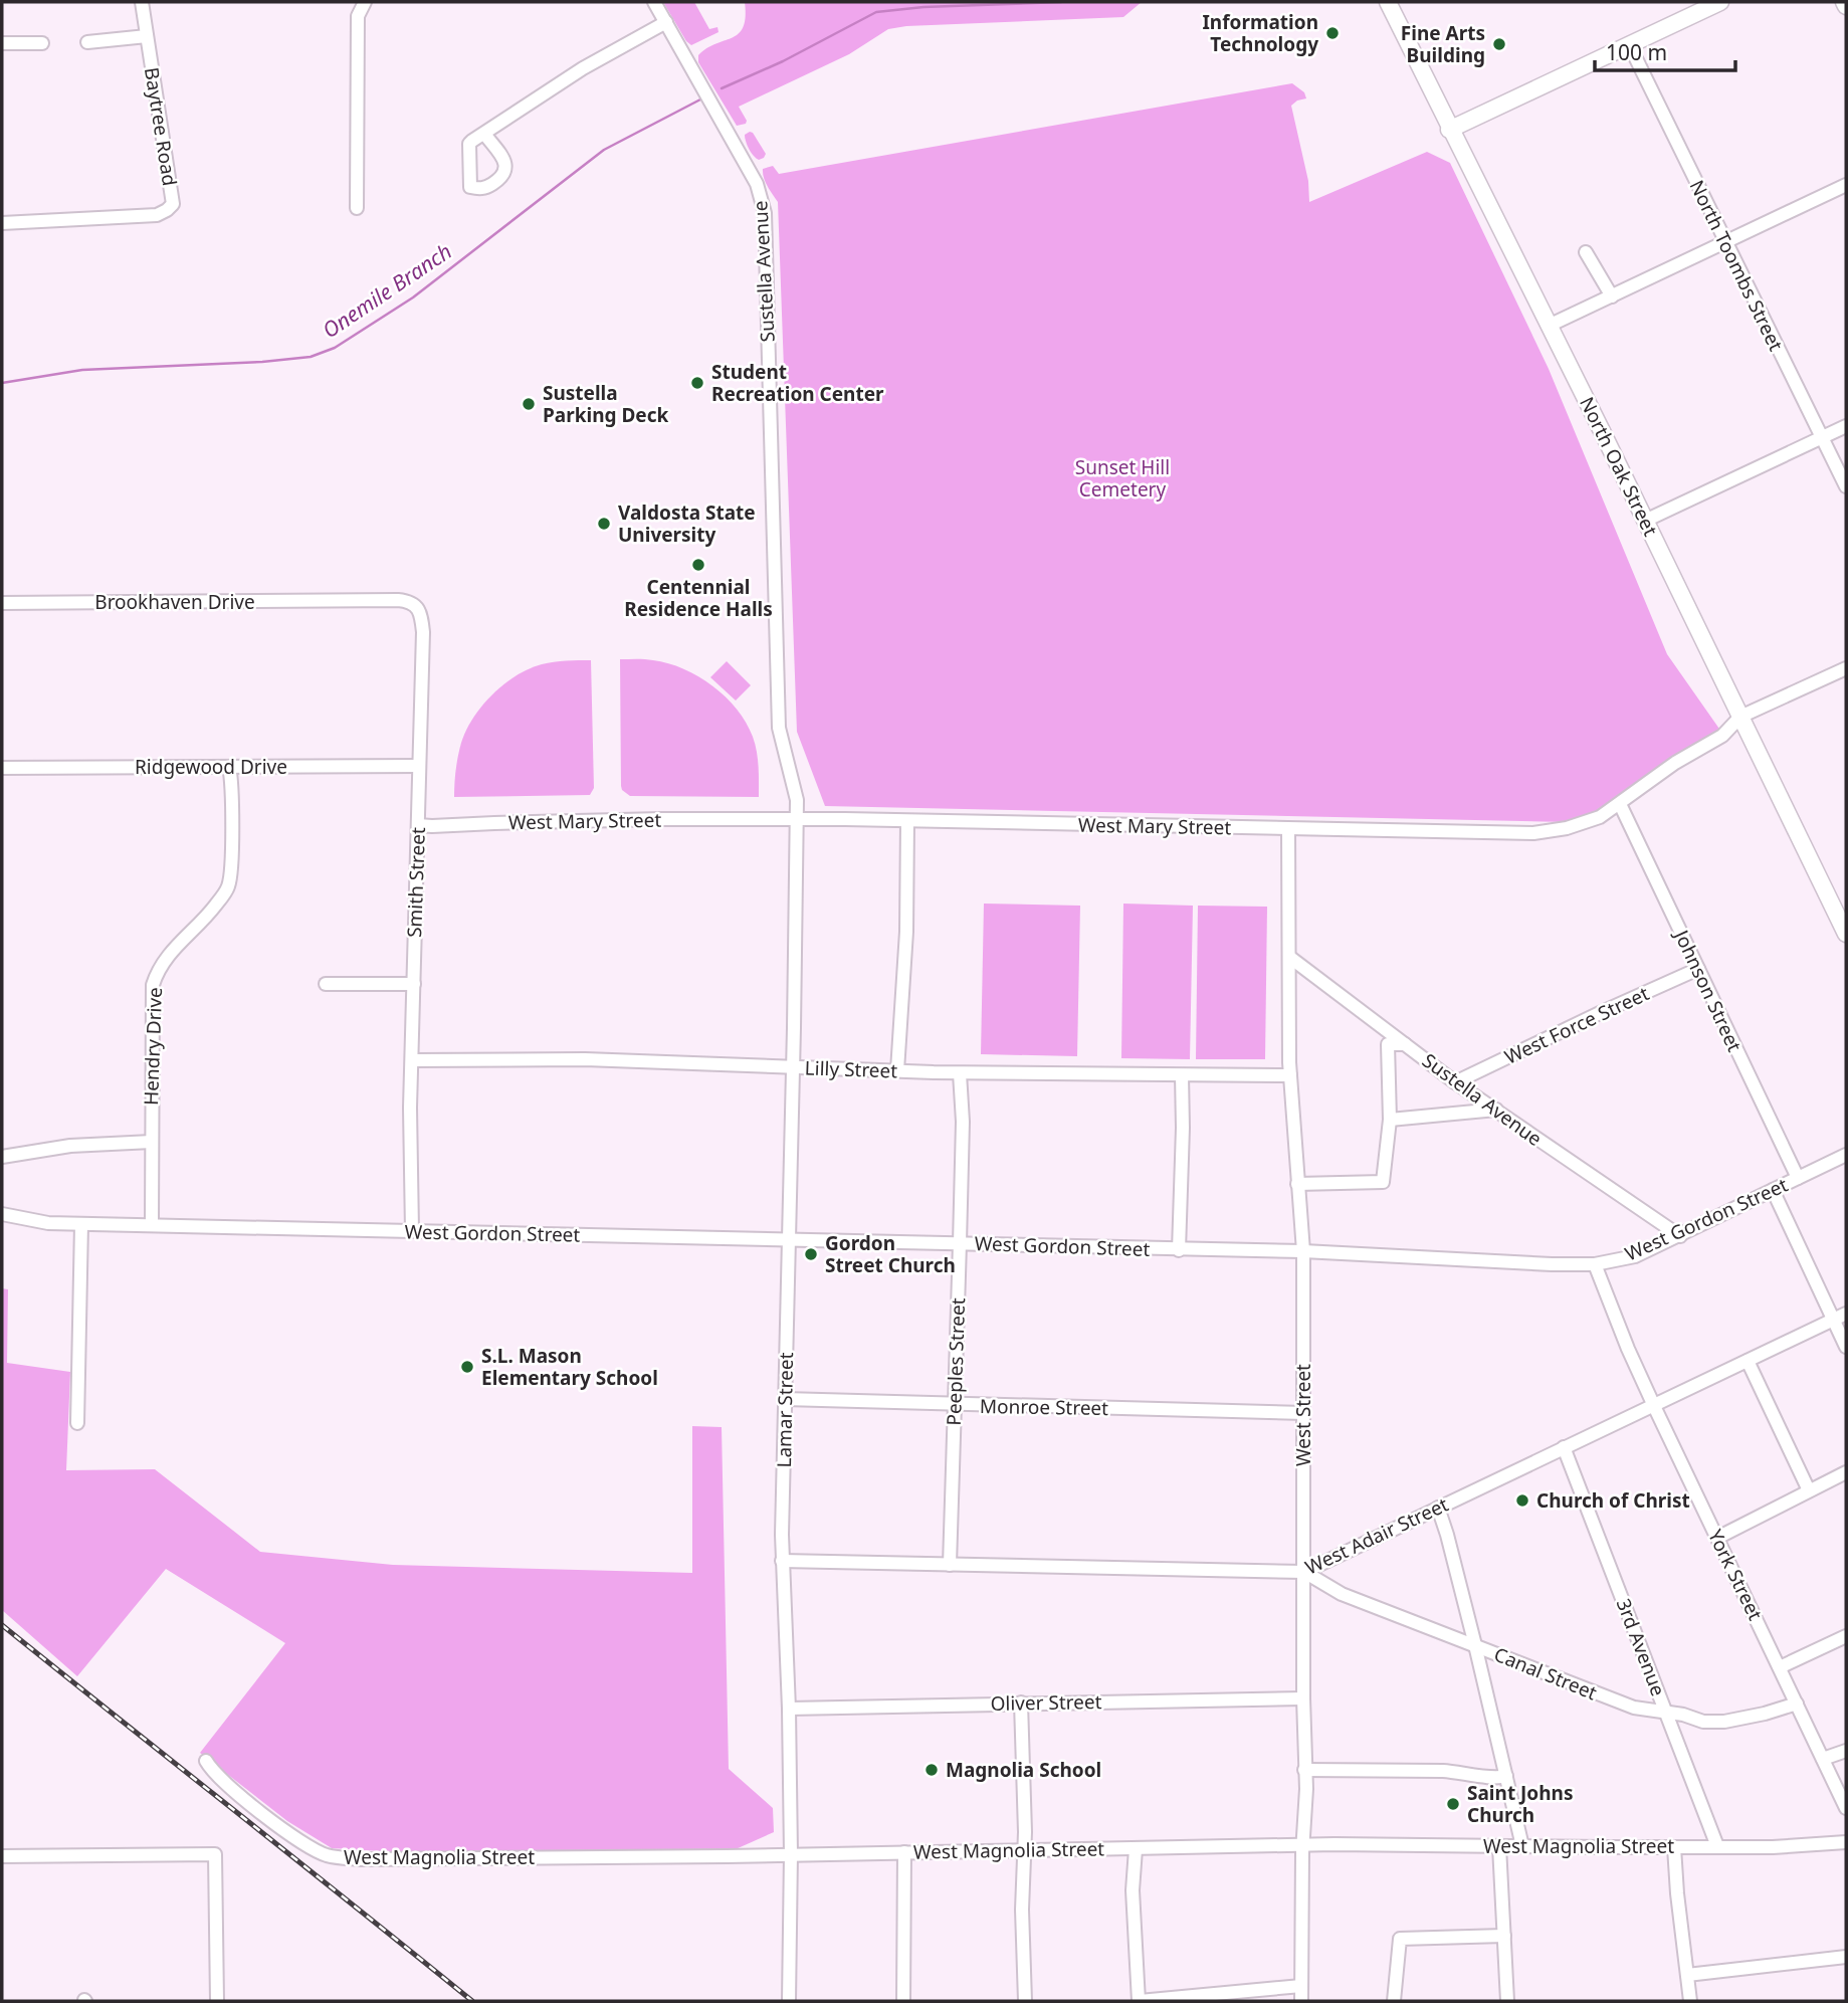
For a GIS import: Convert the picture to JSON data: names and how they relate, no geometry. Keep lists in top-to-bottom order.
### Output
{
  "streets": {
    "main road": ["North Oak Street"],
    "street": [
      "Baytree Road",
      "North Toombs Street",
      "Sustella Avenue",
      "Brookhaven Drive",
      "Ridgewood Drive",
      "West Mary Street",
      "Smith Street",
      "Johnson Street",
      "West Force Street",
      "Hendry Drive",
      "Lilly Street",
      "West Gordon Street",
      "Peeples Street",
      "Monroe Street",
      "Lamar Street",
      "West Street",
      "West Adair Street",
      "York Street",
      "3rd Avenue",
      "Canal Street",
      "Oliver Street",
      "West Magnolia Street"
    ]
  },
  "crossings": [
    ["Sustella Avenue", "West Mary Street"],
    ["Sustella Avenue", "West Force Street"],
    ["Sustella Avenue", "West Gordon Street"],
    ["Sustella Avenue", "Lamar Street"],
    ["Sustella Avenue", "West Street"],
    ["North Oak Street", "West Mary Street"],
    ["Brookhaven Drive", "Smith Street"],
    ["Ridgewood Drive", "Smith Street"],
    ["Ridgewood Drive", "Hendry Drive"],
    ["West Mary Street", "Smith Street"],
    ["West Mary Street", "Johnson Street"],
    ["West Mary Street", "Lamar Street"],
    ["West Mary Street", "West Street"],
    ["Smith Street", "Lilly Street"],
    ["Smith Street", "West Gordon Street"],
    ["Johnson Street", "West Force Street"],
    ["Johnson Street", "West Gordon Street"],
    ["Hendry Drive", "West Gordon Street"],
    ["Lilly Street", "Peeples Street"],
    ["Lilly Street", "Lamar Street"],
    ["Lilly Street", "West Street"],
    ["West Gordon Street", "Peeples Street"],
    ["West Gordon Street", "Lamar Street"],
    ["West Gordon Street", "West Street"],
    ["West Gordon Street", "York Street"],
    ["Peeples Street", "Monroe Street"],
    ["Peeples Street", "West Adair Street"],
    ["Monroe Street", "Lamar Street"],
    ["Monroe Street", "West Street"],
    ["Lamar Street", "West Adair Street"],
    ["Lamar Street", "Oliver Street"],
    ["Lamar Street", "West Magnolia Street"],
    ["West Street", "West Adair Street"],
    ["West Street", "Canal Street"],
    ["West Street", "Oliver Street"],
    ["West Street", "West Magnolia Street"],
    ["West Adair Street", "York Street"],
    ["West Adair Street", "3rd Avenue"],
    ["West Adair Street", "Canal Street"],
    ["York Street", "Canal Street"],
    ["3rd Avenue", "Canal Street"],
    ["3rd Avenue", "West Magnolia Street"]
  ],
  "water": ["Onemile Branch"],
  "parks": ["Sunset Hill Cemetery"],
  "places": [
    "Information Technology",
    "Fine Arts Building",
    "Student Recreation Center",
    "Sustella Parking Deck",
    "Valdosta State University",
    "Centennial Residence Halls",
    "Gordon Street Church",
    "S.L. Mason Elementary School",
    "Church of Christ",
    "Magnolia School",
    "Saint Johns Church"
  ],
  "scale_bar": "100 m"
}
